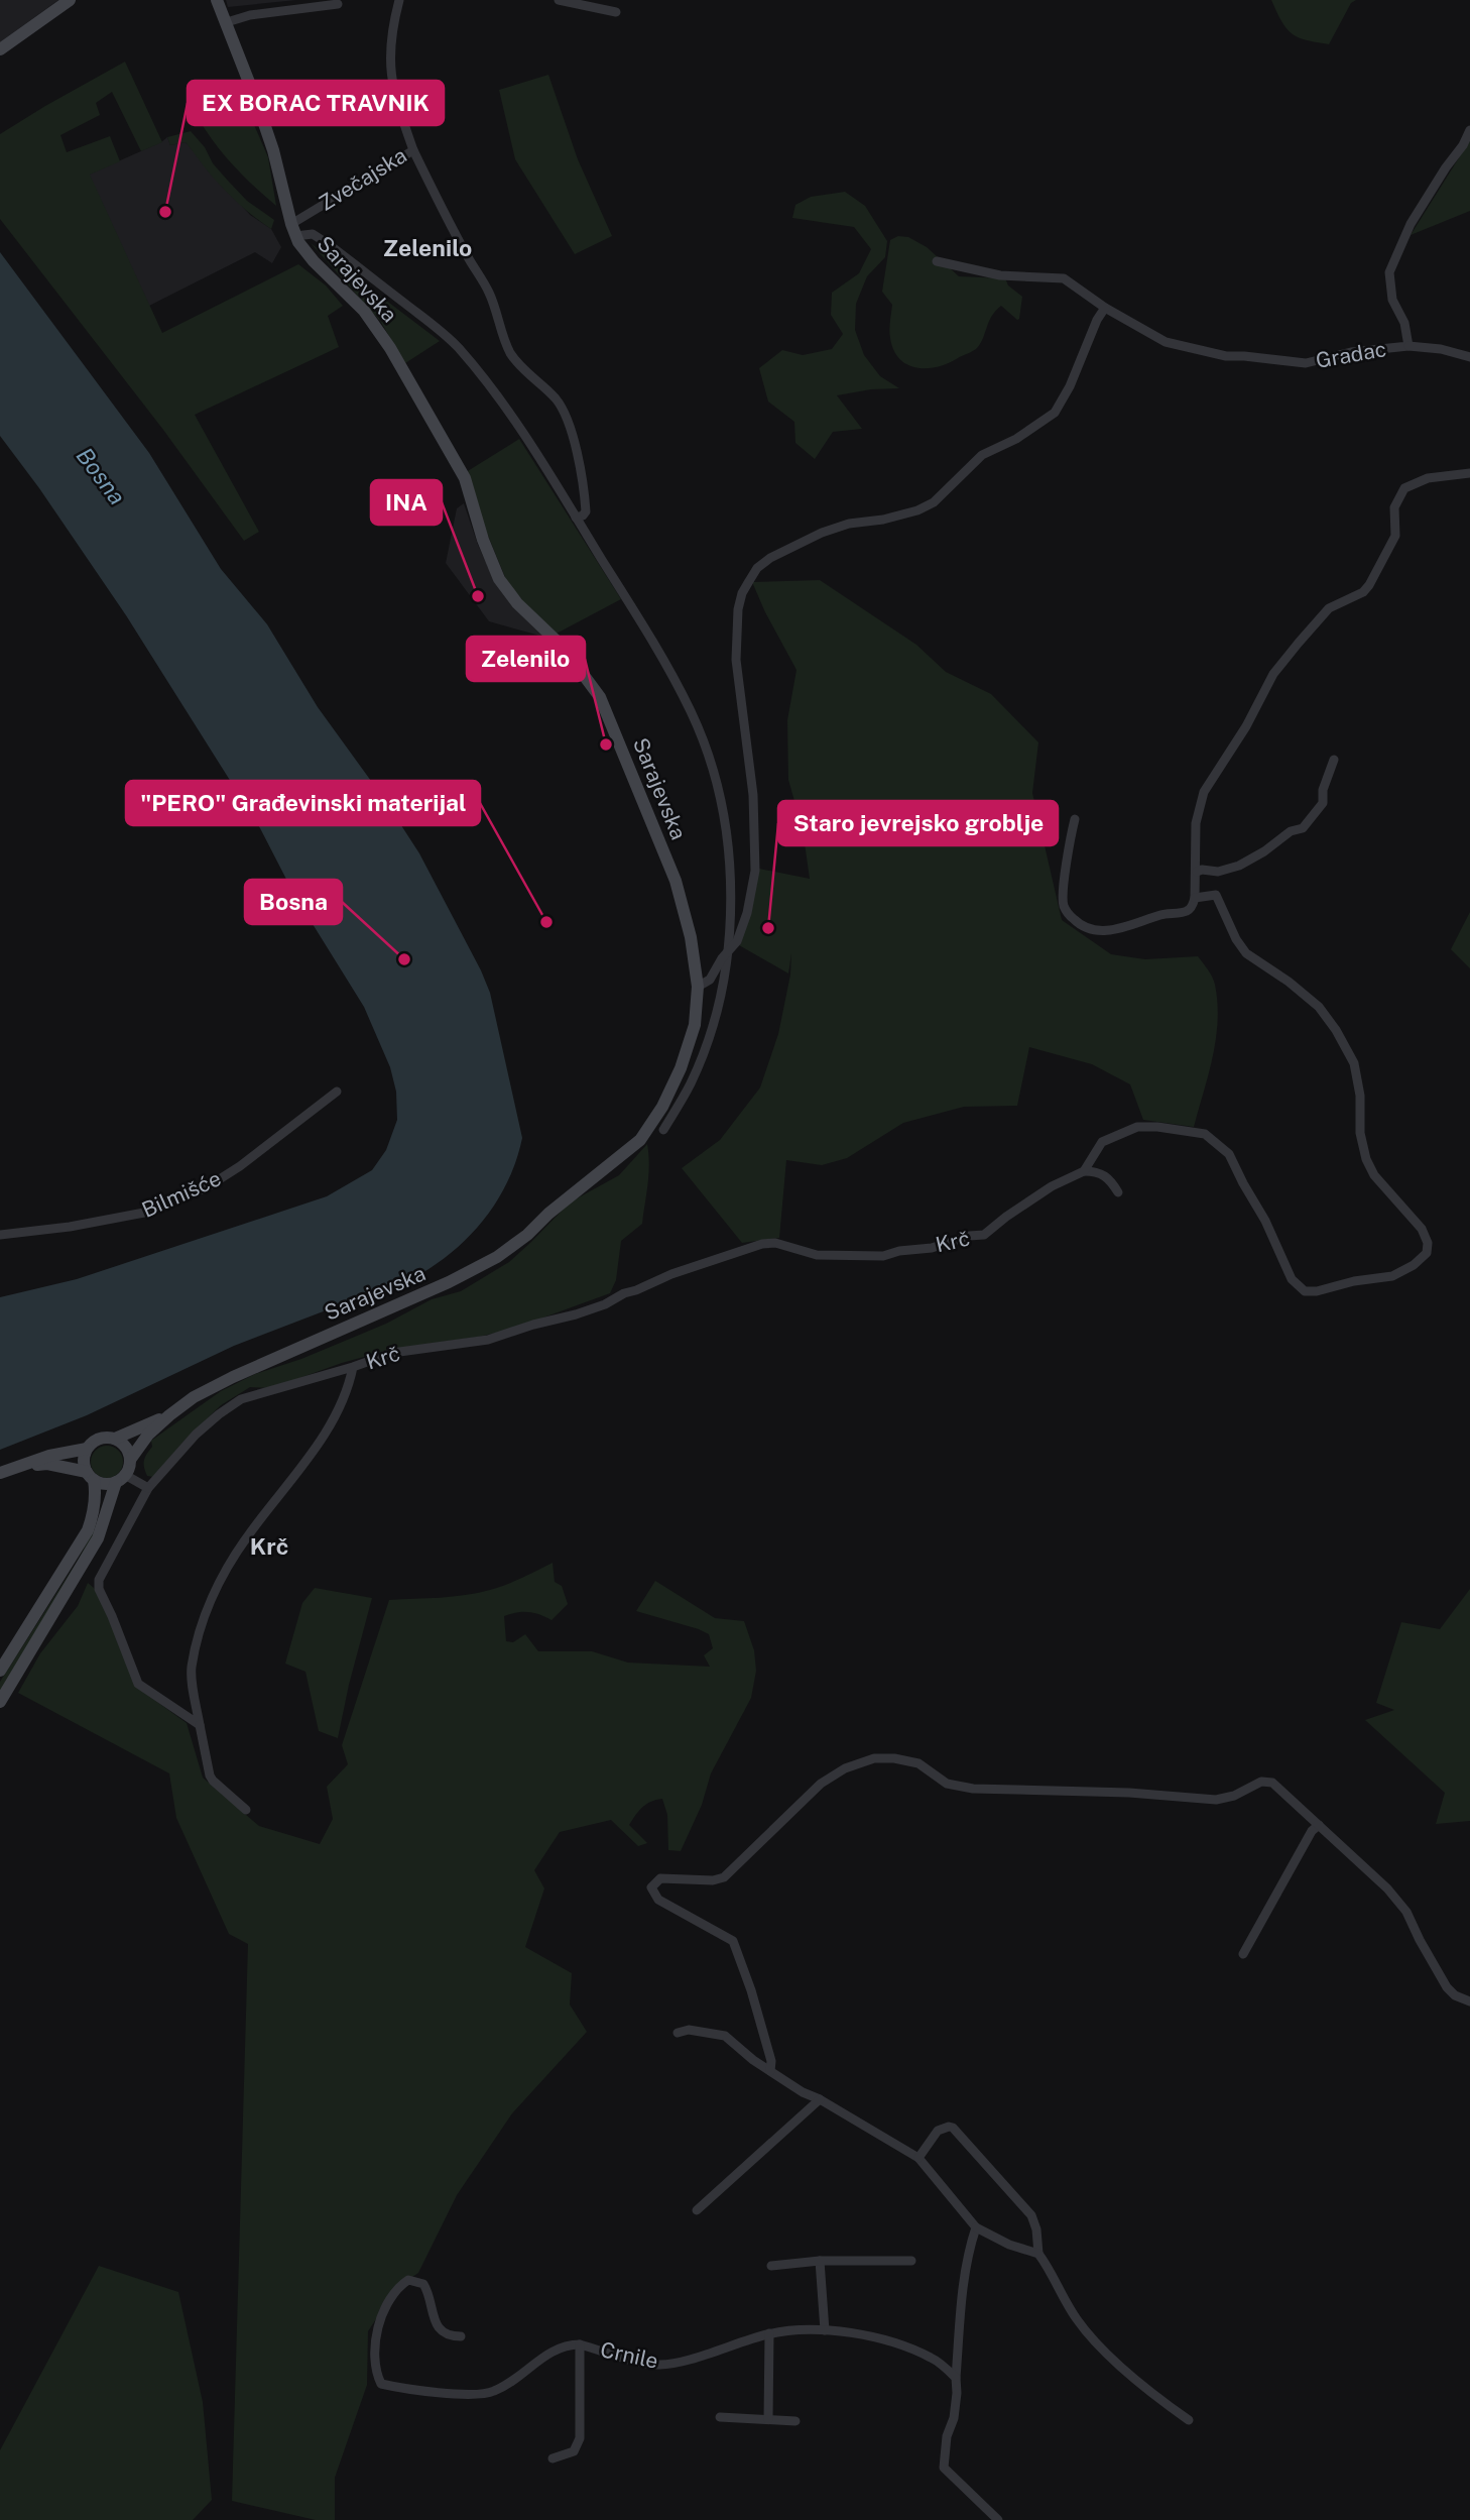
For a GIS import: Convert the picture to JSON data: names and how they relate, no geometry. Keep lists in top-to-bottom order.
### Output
{
  "streets": {
    "main road": ["Sarajevska"],
    "street": [
      "Zvečajska",
      "Gradac",
      "Bilmišće",
      "Krč",
      "Crnile"
    ]
  },
  "crossings": [
    ["Zvečajska", "Sarajevska"]
  ],
  "districts": ["Zelenilo", "Krč"],
  "water": ["Bosna"],
  "places": [
    "EX BORAC TRAVNIK",
    "INA",
    "Zelenilo",
    "\"PERO\" Građevinski materijal",
    "Staro jevrejsko groblje",
    "Bosna"
  ]
}
